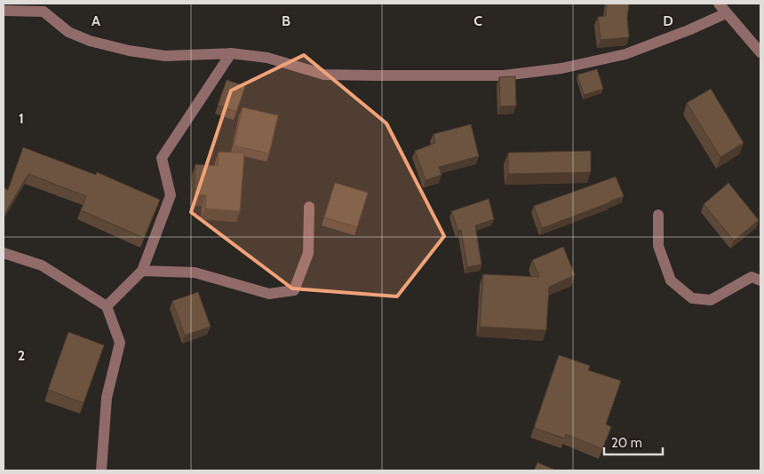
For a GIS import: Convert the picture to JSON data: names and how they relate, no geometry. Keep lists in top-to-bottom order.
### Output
{
  "scale_bar": "20 m",
  "grid": {
    "columns": [
      "A",
      "B",
      "C",
      "D"
    ],
    "rows": ["1", "2"]
  }
}
